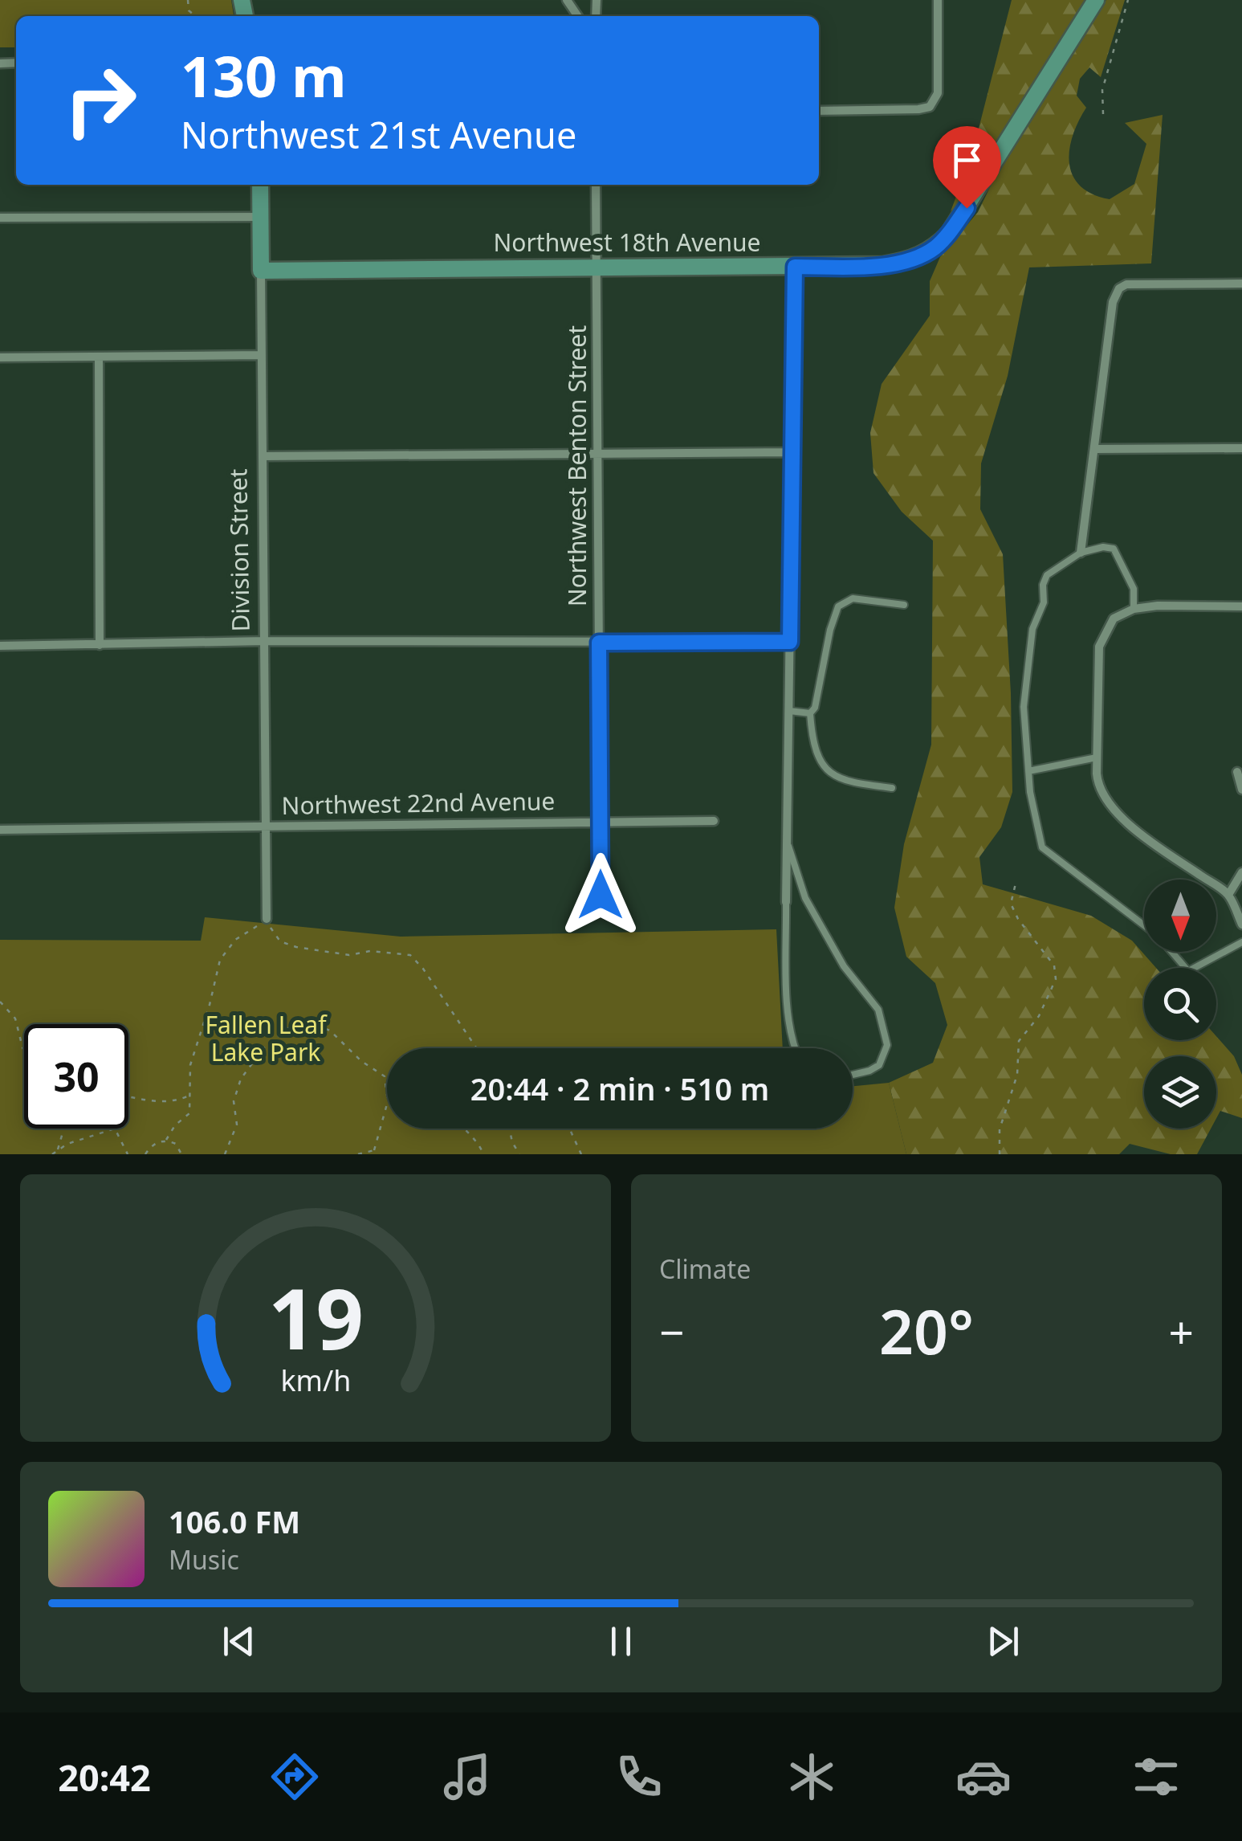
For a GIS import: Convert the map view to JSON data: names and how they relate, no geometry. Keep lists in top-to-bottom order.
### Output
{
  "streets": {
    "street": [
      "Northwest 18th Avenue",
      "Northwest Benton Street",
      "Division Street",
      "Northwest 22nd Avenue"
    ]
  },
  "crossings": [
    ["Northwest 18th Avenue", "Northwest Benton Street"],
    ["Northwest 18th Avenue", "Division Street"],
    ["Northwest Benton Street", "Northwest 22nd Avenue"],
    ["Division Street", "Northwest 22nd Avenue"]
  ],
  "parks": ["Fallen Leaf Lake Park"],
  "north": "bottom",
  "page": {
    "turn": ["130 m", "Northwest 21st Avenue"],
    "limit": "30",
    "trip": "20:44 · 2 min · 510 m",
    "tile": "Climate",
    "heat": ["−", "20°", "+"],
    "song": ["106.0 FM", "Music"],
    "tabs": "20:42",
    "gauge": ["19", "km/h"]
  }
}
